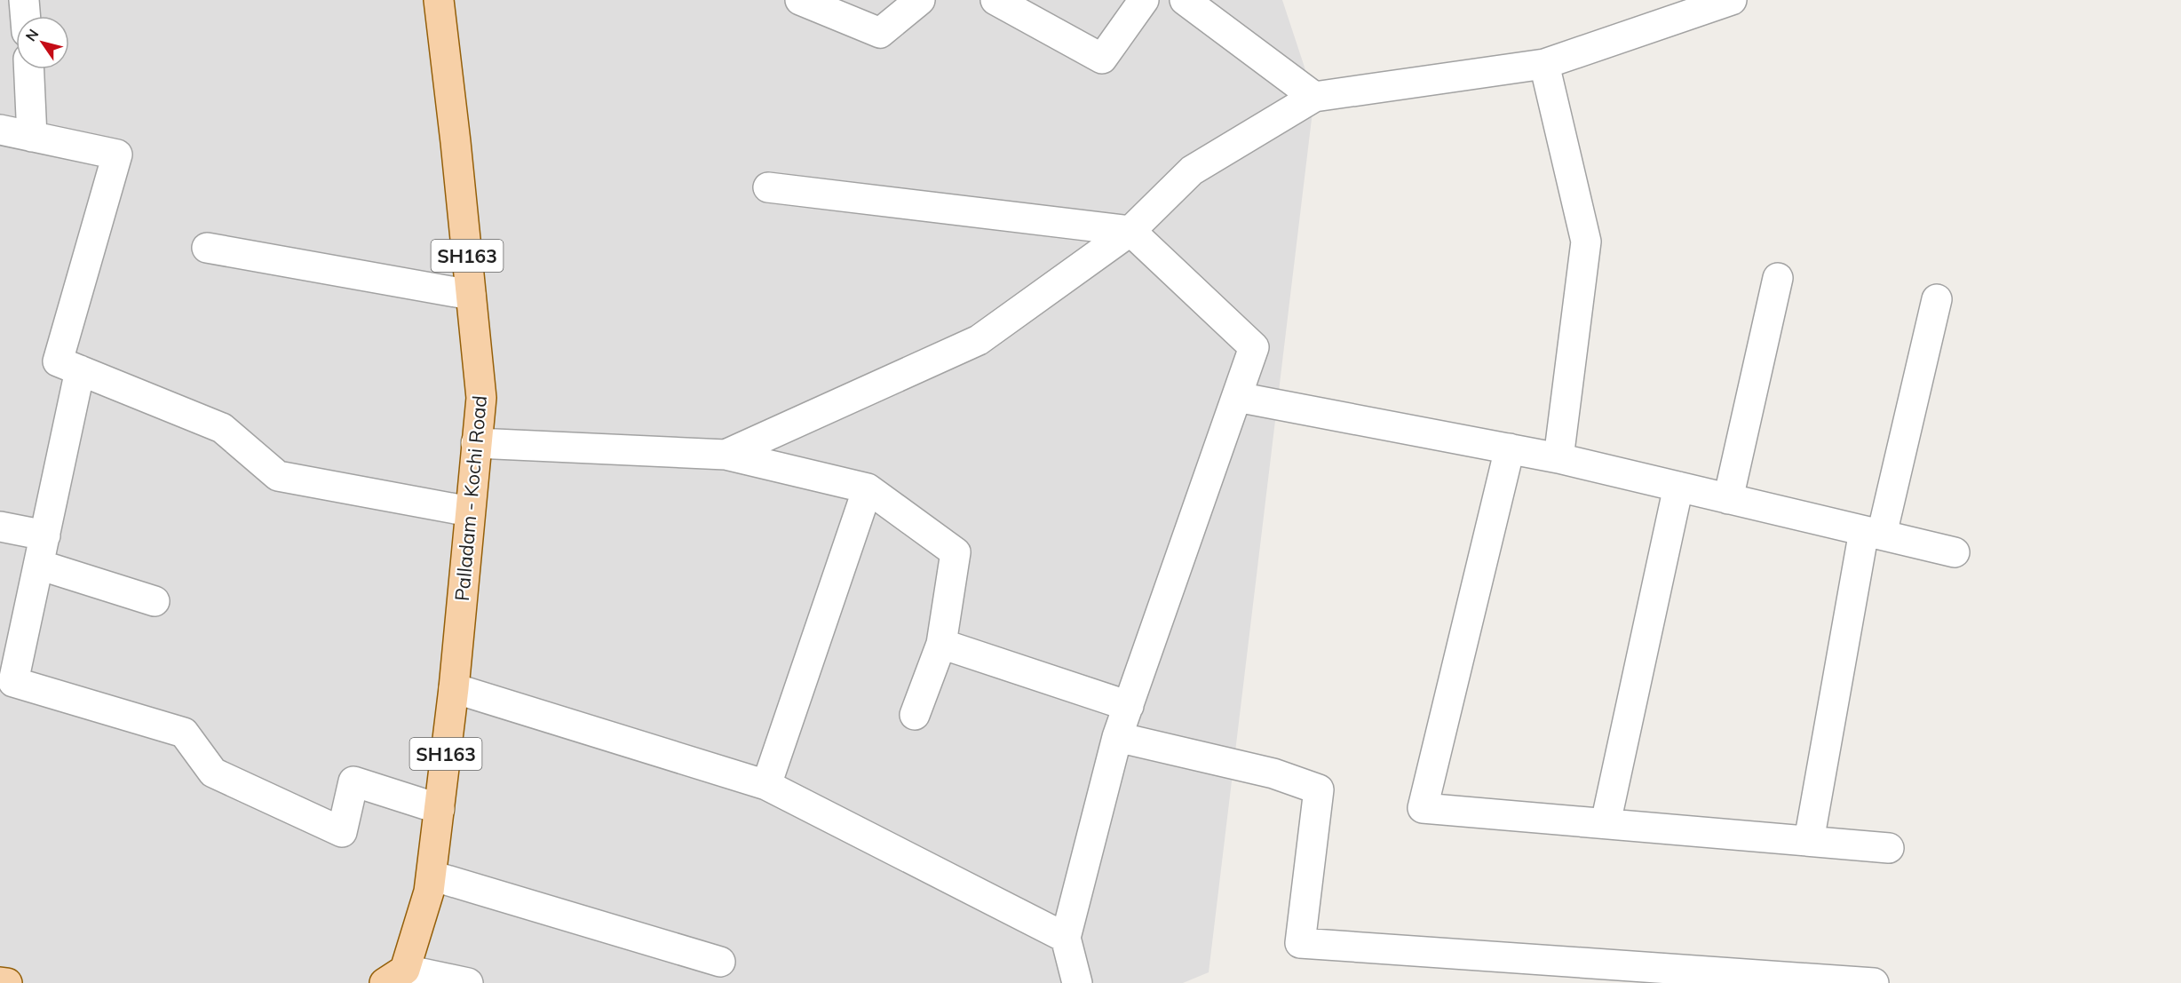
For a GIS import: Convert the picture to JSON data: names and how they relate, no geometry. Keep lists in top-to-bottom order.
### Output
{
  "streets": {
    "main road": ["SH163", "Palladam - Kochi Road"]
  },
  "north": "top left"
}
